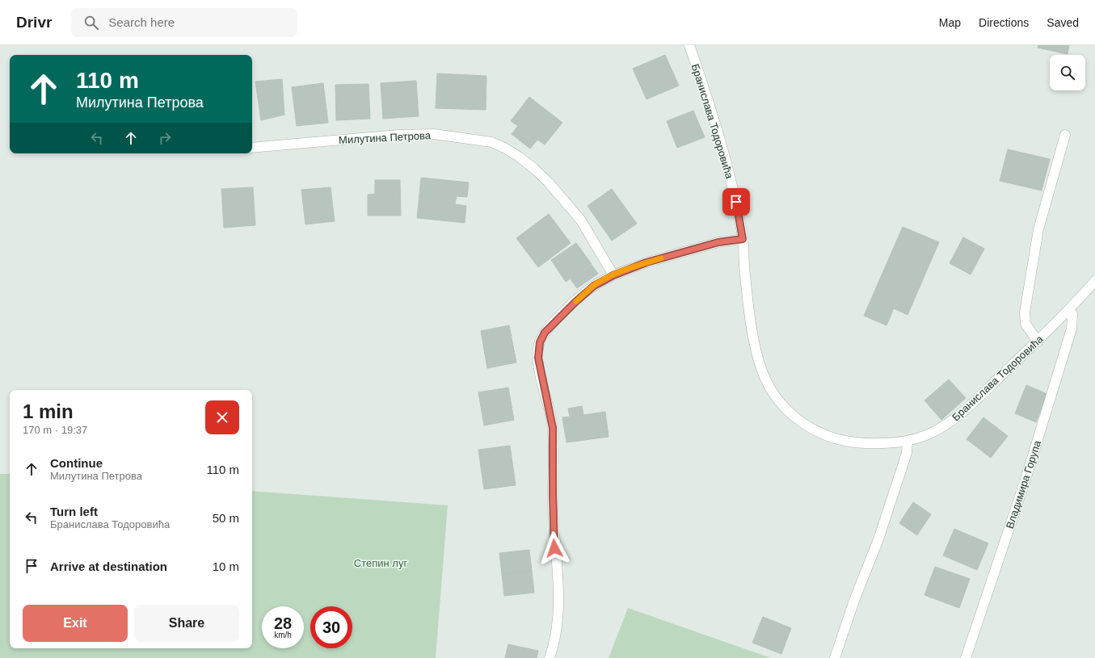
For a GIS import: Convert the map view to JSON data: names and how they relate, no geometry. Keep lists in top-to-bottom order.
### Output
{
  "streets": {
    "street": ["Бранислава Тодоровића", "Милутина Петрова", "Владимира Горупа"]
  },
  "crossings": [
    ["Бранислава Тодоровића", "Владимира Горупа"]
  ],
  "parks": ["Степин луг"],
  "page": {
    "header": "Drivr",
    "search": "Search here",
    "nav": ["Map", "Directions", "Saved"],
    "turn": ["110 m", "Милутина Петрова"],
    "heading": ["1 min", "170 m · 19:37"],
    "list": [
      {
        "name": "Continue",
        "note": "Милутина Петрова",
        "value": "110 m"
      },
      {
        "name": "Turn left",
        "note": "Бранислава Тодоровића",
        "value": "50 m"
      },
      {
        "name": "Arrive at destination",
        "value": "10 m"
      }
    ],
    "buttons": ["Exit", "Share"],
    "speed": "28 km/h",
    "limit": "30"
  }
}
